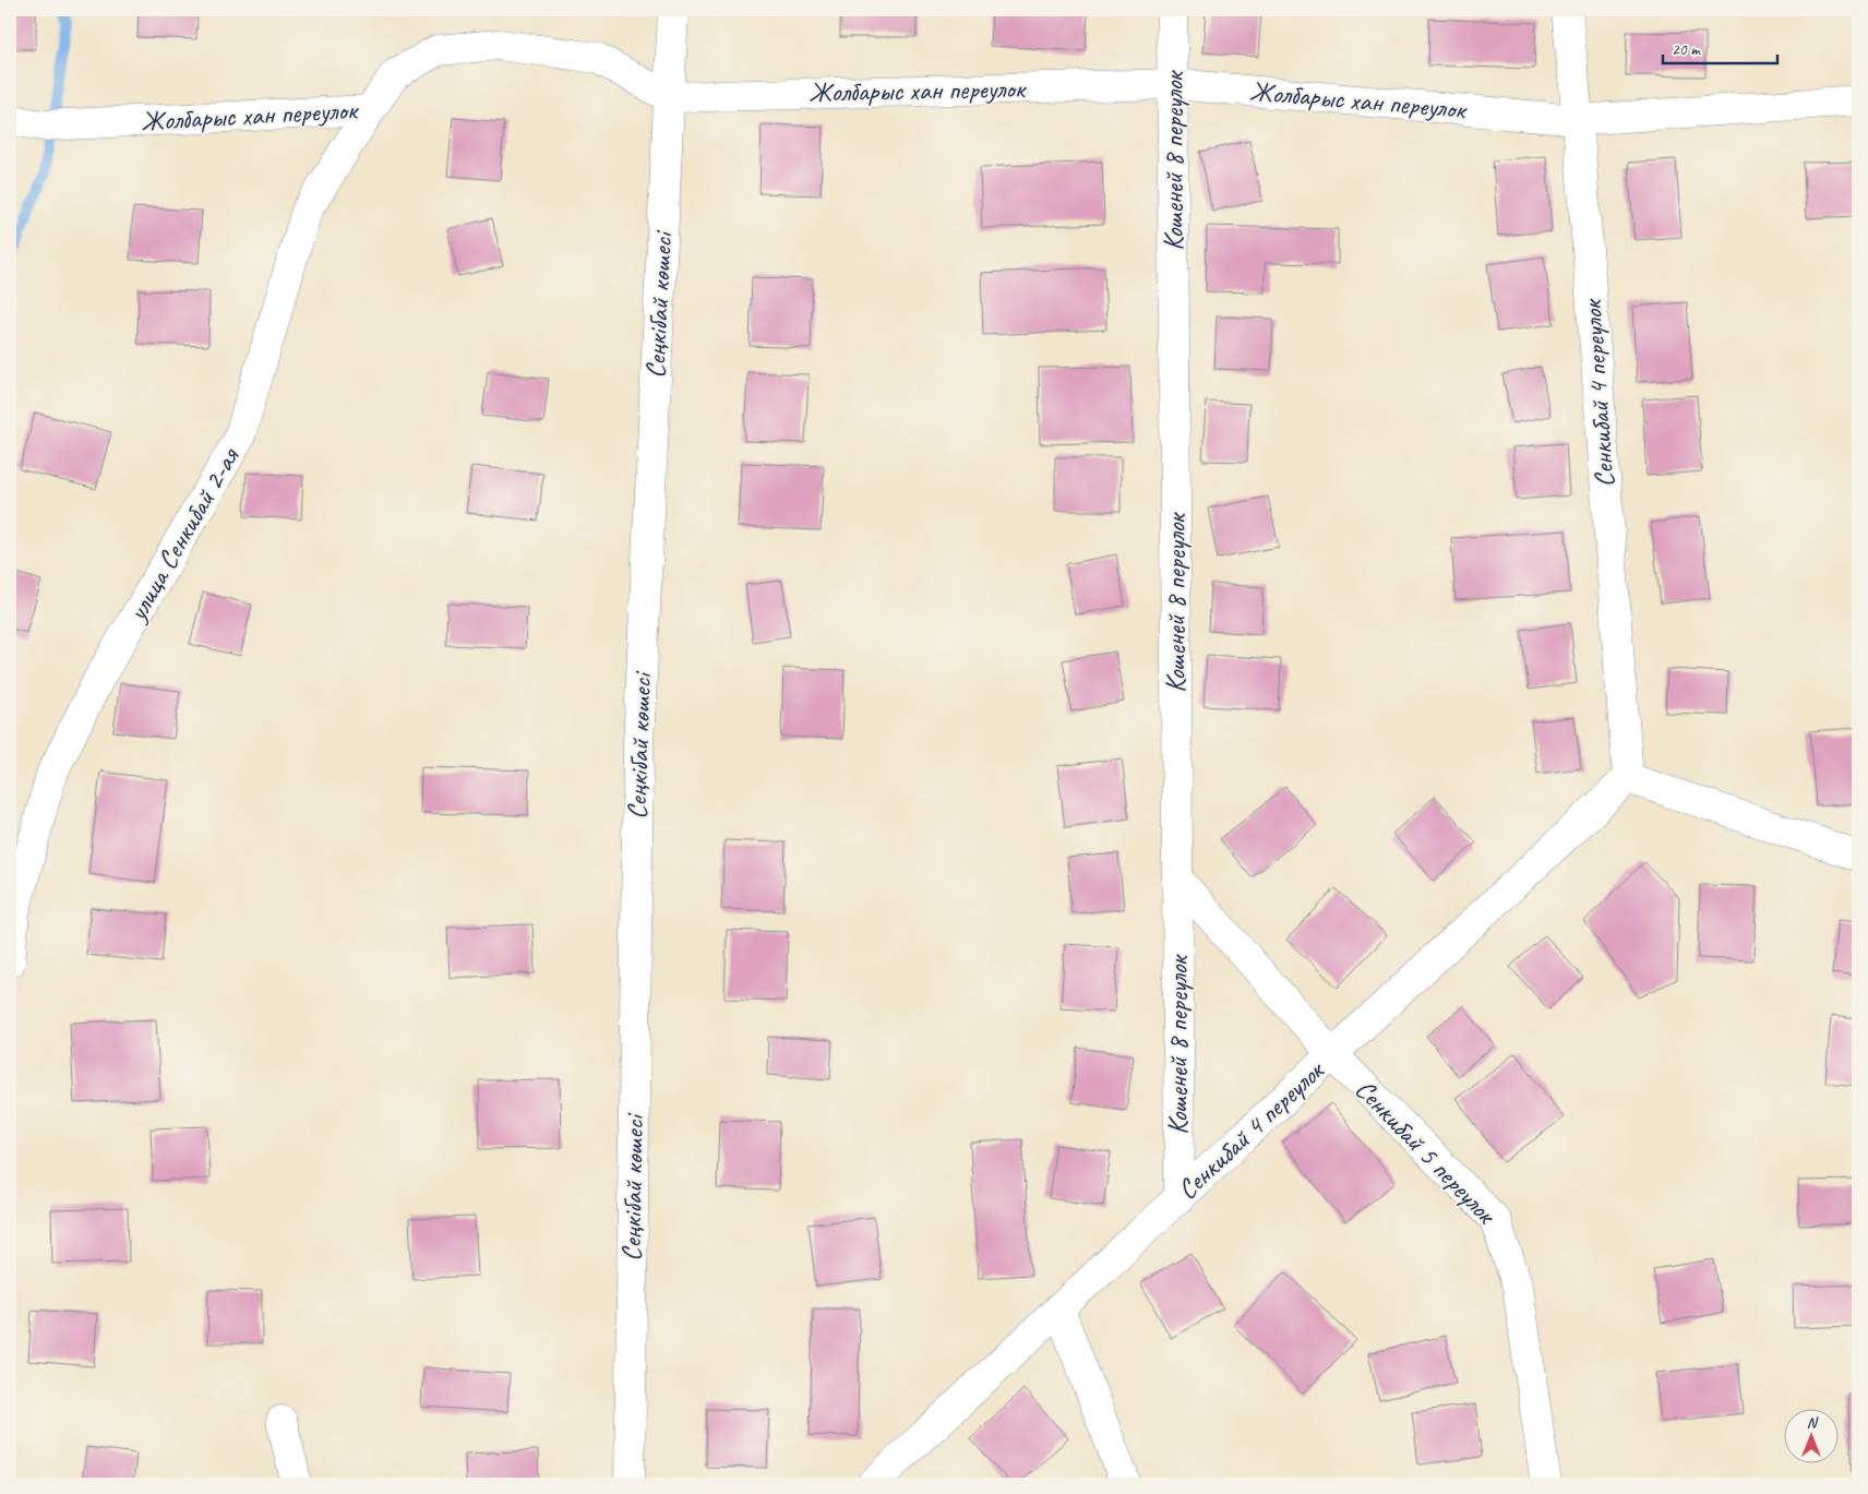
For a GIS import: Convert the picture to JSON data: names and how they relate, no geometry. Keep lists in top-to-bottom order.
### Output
{
  "streets": {
    "street": [
      "Жолбарыс хан переулок",
      "Кошеней 8 переулок",
      "Сеңкібай көшесі",
      "Сенкибай 4 переулок",
      "улица Сенкибай 2-ая",
      "Сенкибай 5 переулок"
    ]
  },
  "crossings": [
    ["Жолбарыс хан переулок", "Кошеней 8 переулок"],
    ["Жолбарыс хан переулок", "Сеңкібай көшесі"],
    ["Жолбарыс хан переулок", "Сенкибай 4 переулок"],
    ["Жолбарыс хан переулок", "улица Сенкибай 2-ая"],
    ["Кошеней 8 переулок", "Сенкибай 4 переулок"],
    ["Кошеней 8 переулок", "Сенкибай 5 переулок"],
    ["Сенкибай 4 переулок", "Сенкибай 5 переулок"]
  ],
  "scale_bar": "20 m",
  "north": "top"
}
